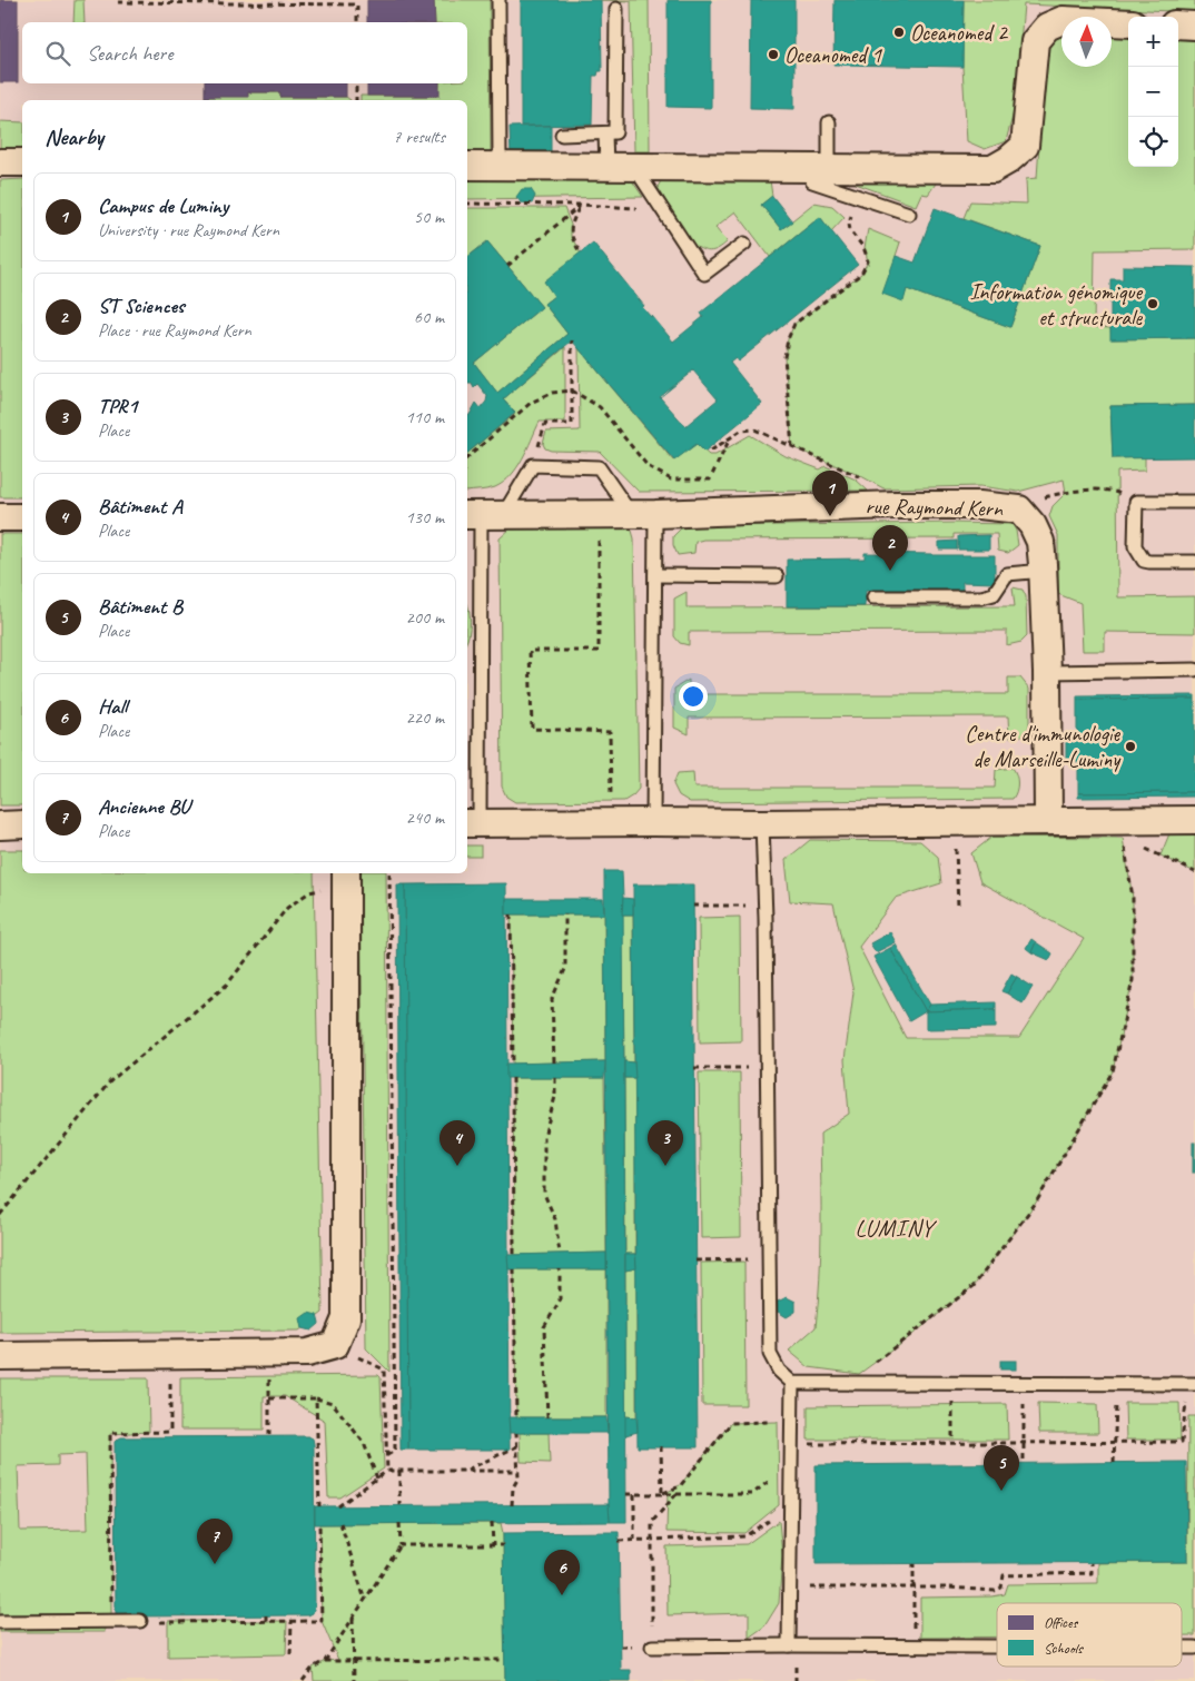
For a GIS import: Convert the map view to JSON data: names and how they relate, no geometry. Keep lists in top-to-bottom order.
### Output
{
  "streets": {
    "street": ["rue Raymond Kern"]
  },
  "districts": ["LUMINY"],
  "places": [
    "Oceanomed 2",
    "Oceanomed 1",
    "Information génomique et structurale",
    "Centre d'immunologie de Marseille-Luminy"
  ],
  "legend": ["Offices", "Schools"],
  "north": "top",
  "page": {
    "map_buttons": ["+", "−"],
    "search": "Search here",
    "heading": ["Nearby", "7 results"],
    "list": [
      {
        "mark": "1",
        "name": "Campus de Luminy",
        "note": "University · rue Raymond Kern",
        "value": "50 m"
      },
      {
        "mark": "2",
        "name": "ST Sciences",
        "note": "Place · rue Raymond Kern",
        "value": "60 m"
      },
      {
        "mark": "3",
        "name": "TPR1",
        "note": "Place",
        "value": "110 m"
      },
      {
        "mark": "4",
        "name": "Bâtiment A",
        "note": "Place",
        "value": "130 m"
      },
      {
        "mark": "5",
        "name": "Bâtiment B",
        "note": "Place",
        "value": "200 m"
      },
      {
        "mark": "6",
        "name": "Hall",
        "note": "Place",
        "value": "220 m"
      },
      {
        "mark": "7",
        "name": "Ancienne BU",
        "note": "Place",
        "value": "240 m"
      }
    ],
    "pins": [
      "1",
      "2",
      "3",
      "4",
      "5",
      "7",
      "6"
    ]
  }
}
